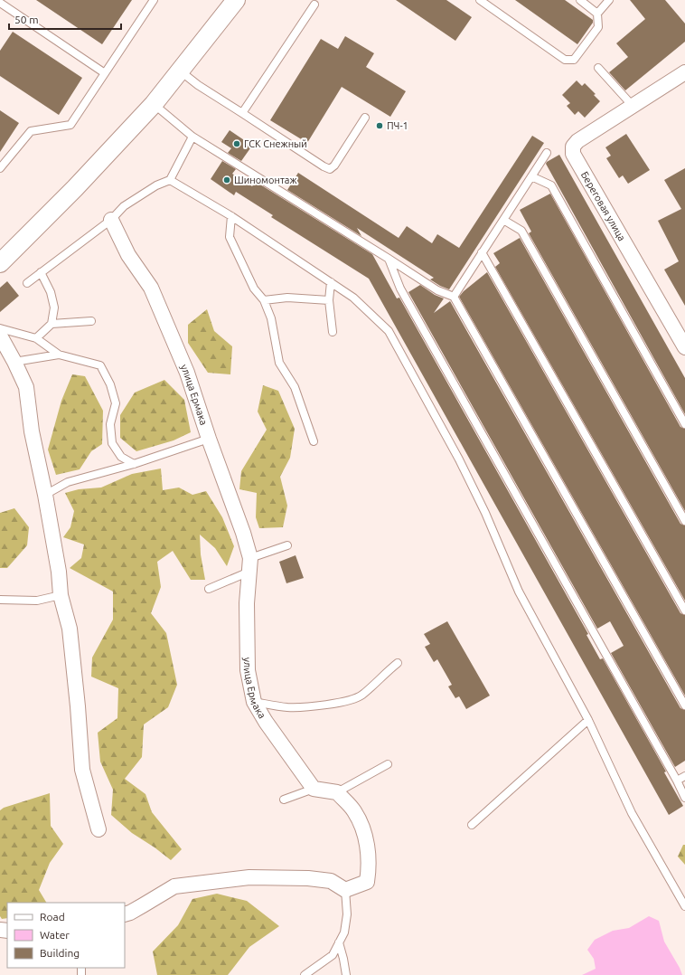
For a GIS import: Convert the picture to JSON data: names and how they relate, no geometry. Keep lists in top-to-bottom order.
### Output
{
  "streets": {
    "street": ["Береговая улица", "улица Ермака"]
  },
  "places": ["ПЧ-1", "ГСК Снежный", "Шиномонтаж"],
  "legend": ["Road", "Water", "Building"],
  "scale_bar": "50 m"
}
